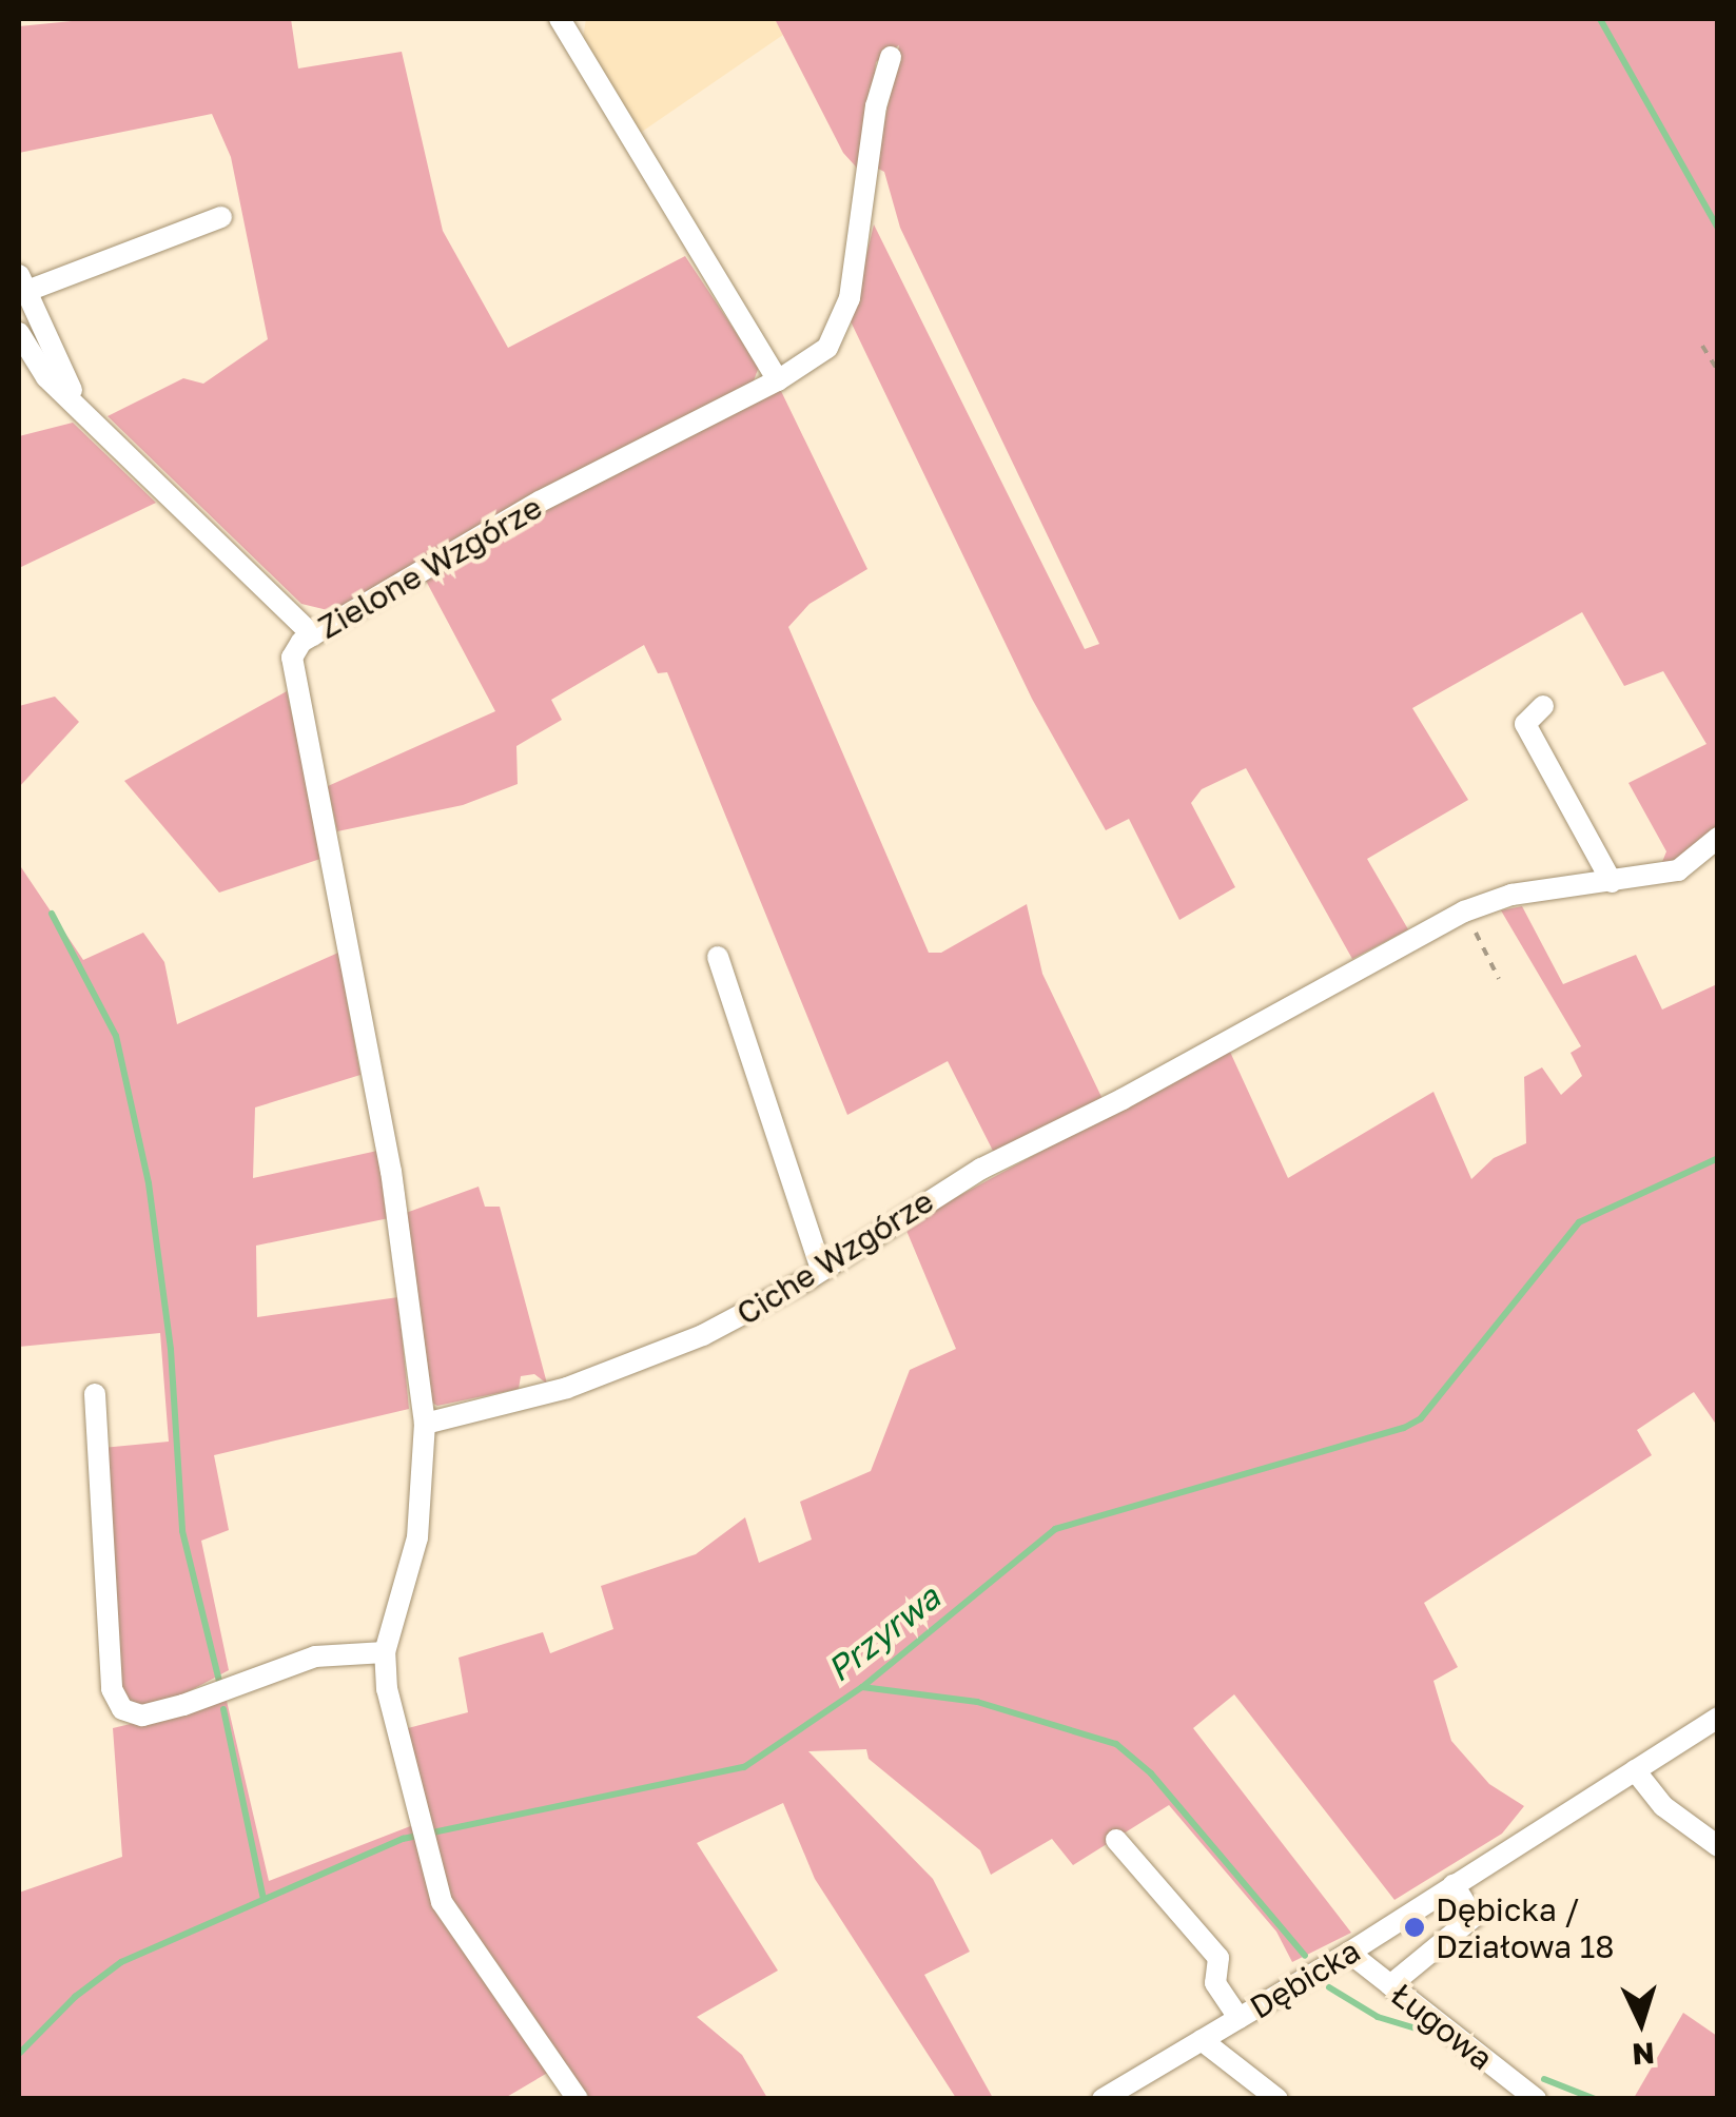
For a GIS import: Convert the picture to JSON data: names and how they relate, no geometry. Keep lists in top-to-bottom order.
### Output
{
  "streets": {
    "street": [
      "Zielone Wzgórze",
      "Ciche Wzgórze",
      "Dębicka",
      "Ługowa"
    ]
  },
  "crossings": [
    ["Zielone Wzgórze", "Ciche Wzgórze"],
    ["Dębicka", "Ługowa"]
  ],
  "water": ["Przyrwa"],
  "places": ["Dębicka / Działowa 18"],
  "north": "bottom"
}
